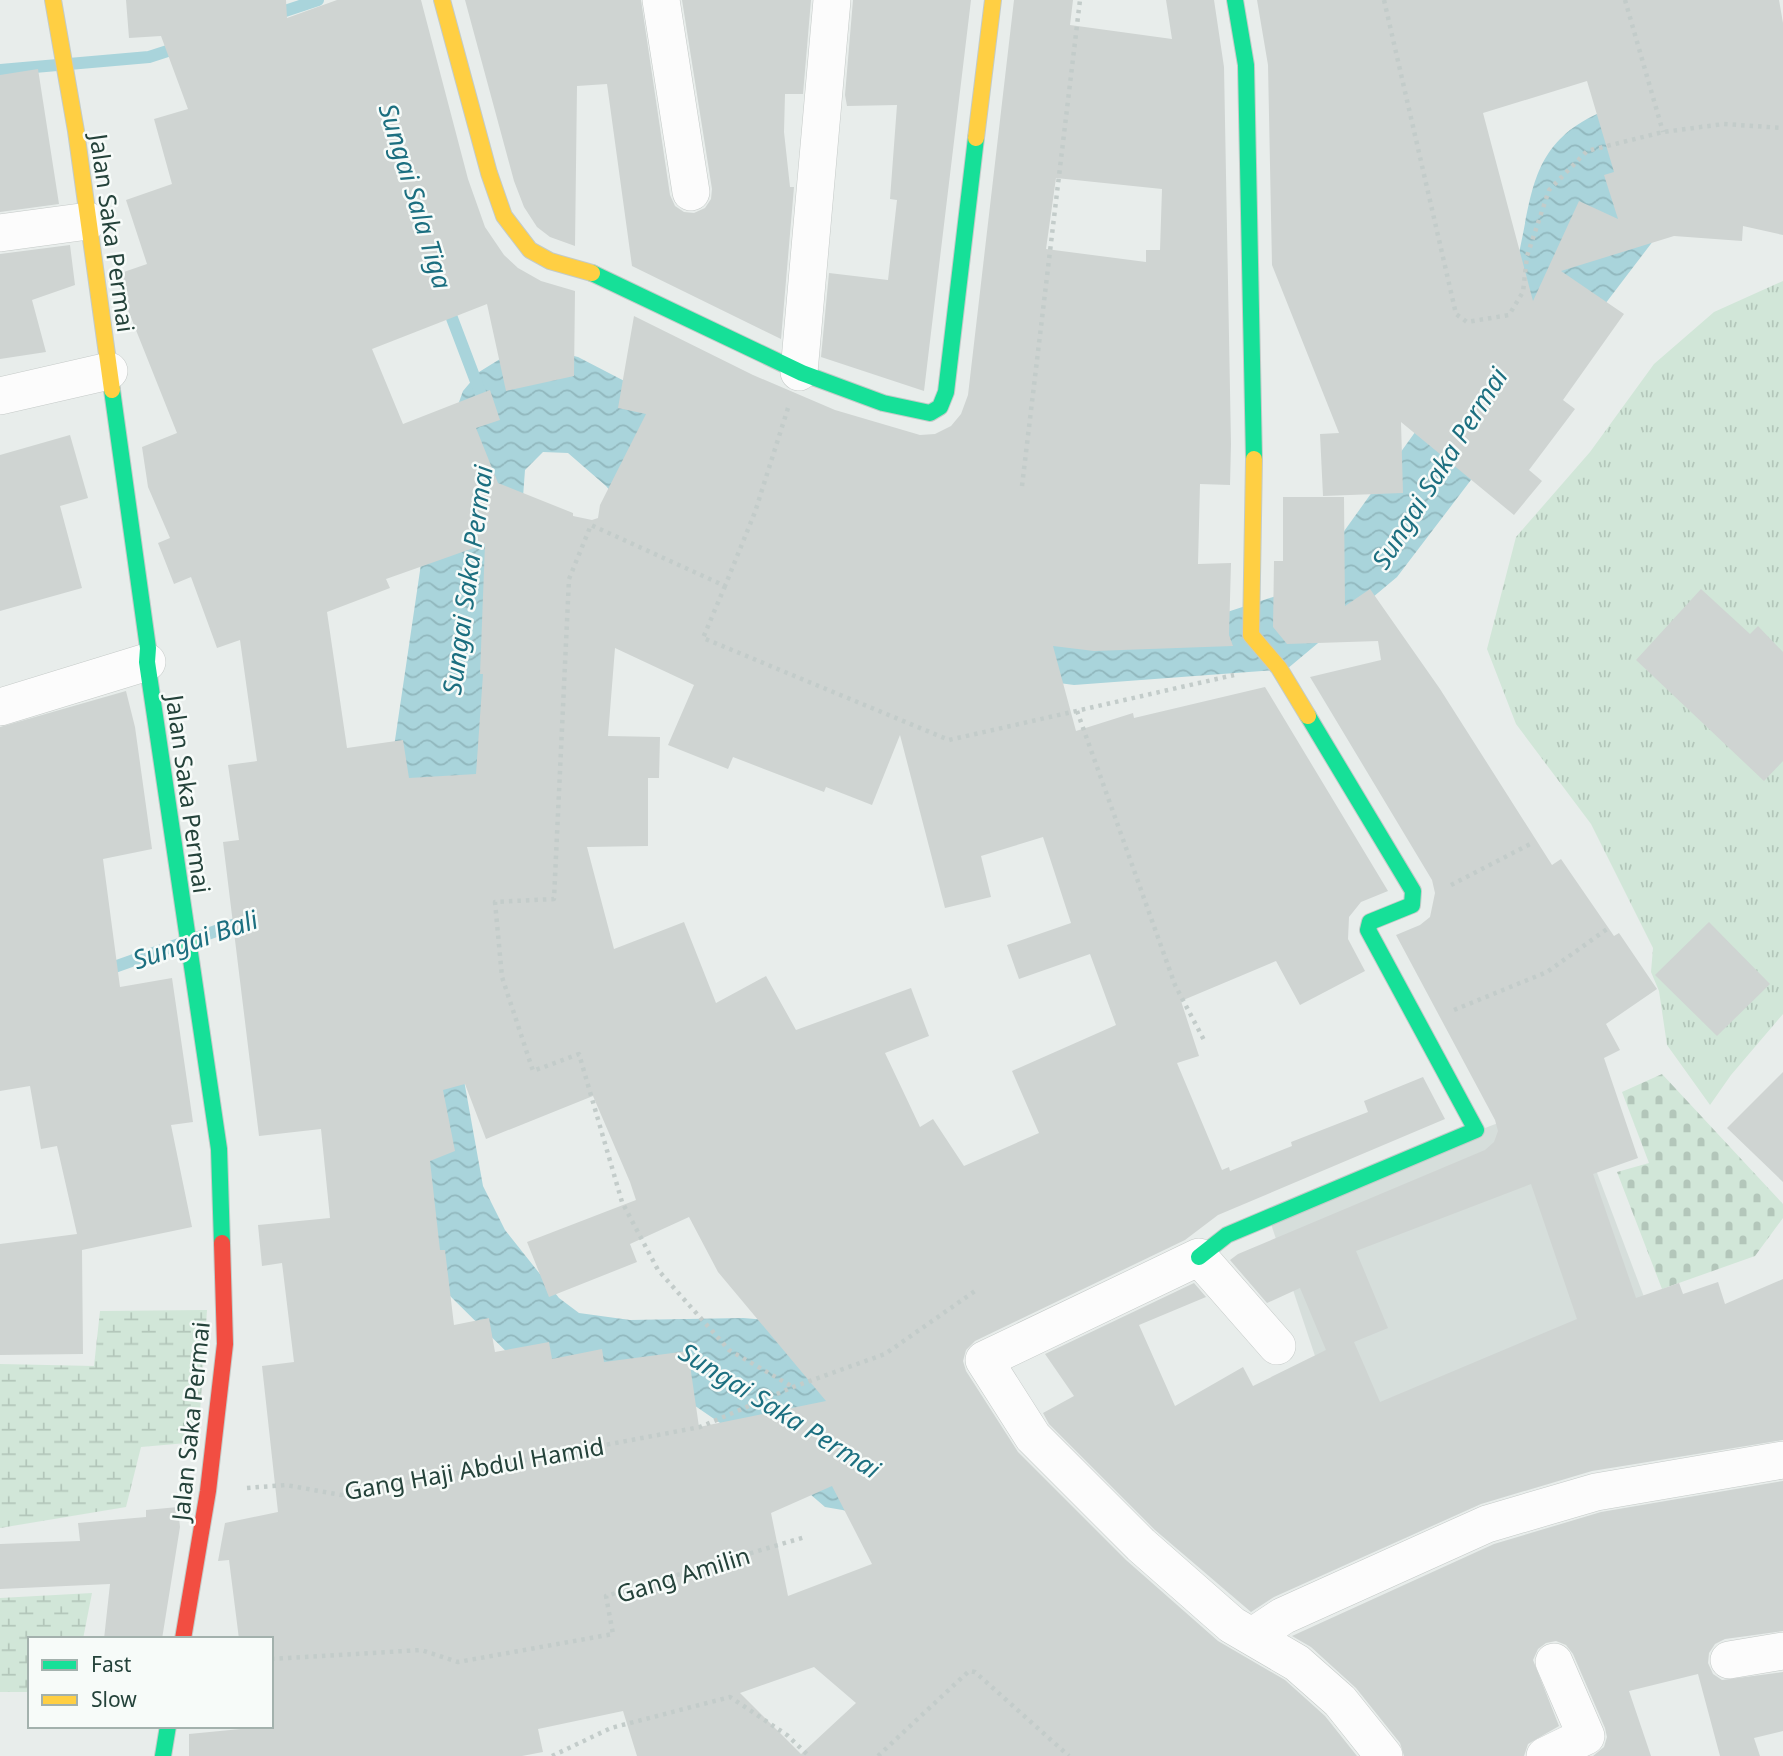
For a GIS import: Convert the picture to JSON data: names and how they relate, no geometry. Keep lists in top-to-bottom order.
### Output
{
  "streets": {
    "street": ["Jalan Saka Permai"],
    "path": ["Gang Haji Abdul Hamid", "Gang Amilin"]
  },
  "crossings": [
    ["Jalan Saka Permai", "Gang Haji Abdul Hamid"]
  ],
  "water": ["Sungai Sala Tiga", "Sungai Saka Permai", "Sungai Bali"],
  "legend": ["Fast", "Slow"]
}
